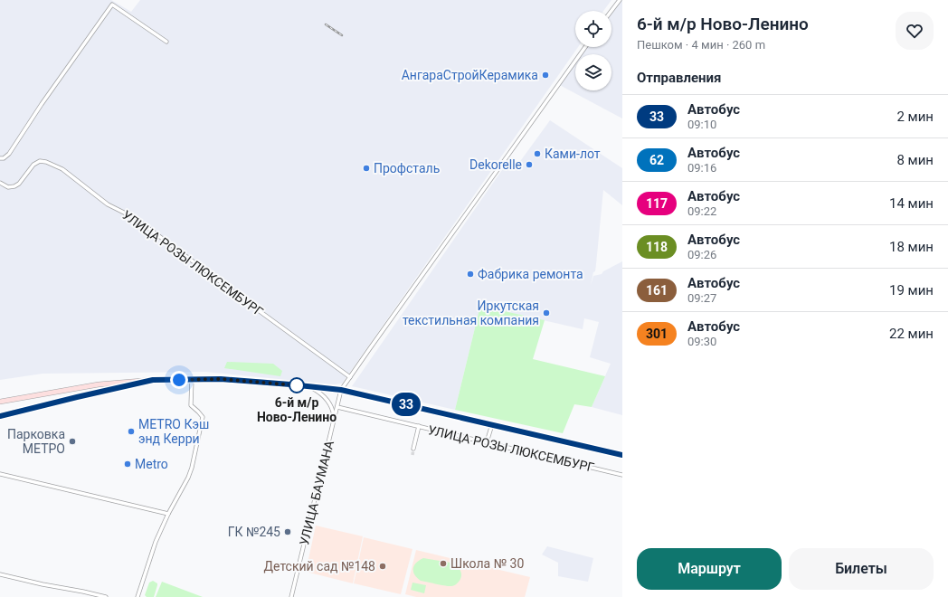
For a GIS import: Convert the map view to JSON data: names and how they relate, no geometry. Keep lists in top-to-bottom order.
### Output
{
  "streets": {
    "main road": ["УЛИЦА РОЗЫ ЛЮКСЕМБУРГ"],
    "street": ["УЛИЦА БАУМАНА"]
  },
  "crossings": [
    ["УЛИЦА РОЗЫ ЛЮКСЕМБУРГ", "УЛИЦА БАУМАНА"]
  ],
  "places": [
    "АнгараСтройКерамика",
    "Ками-лот",
    "Dekorelle",
    "Профсталь",
    "Фабрика ремонта",
    "Иркутская текстильная компания",
    "6-й м/р Ново-Ленино",
    "METRO Кэш энд Керри",
    "Парковка МЕТРО",
    "Metro",
    "ГК №245",
    "Школа № 30",
    "Детский сад №148"
  ],
  "lines": ["bus line 33"],
  "page": {
    "on_map": "33",
    "heading": [
      ["6-й м/р Ново-Ленино", "Пешком · 4 мин · 260 m"],
      "Отправления"
    ],
    "list": [
      {
        "mark": "33",
        "name": "Автобус",
        "note": "09:10",
        "value": "2 мин"
      },
      {
        "mark": "62",
        "name": "Автобус",
        "note": "09:16",
        "value": "8 мин"
      },
      {
        "mark": "117",
        "name": "Автобус",
        "note": "09:22",
        "value": "14 мин"
      },
      {
        "mark": "118",
        "name": "Автобус",
        "note": "09:26",
        "value": "18 мин"
      },
      {
        "mark": "161",
        "name": "Автобус",
        "note": "09:27",
        "value": "19 мин"
      },
      {
        "mark": "301",
        "name": "Автобус",
        "note": "09:30",
        "value": "22 мин"
      }
    ],
    "buttons": ["Маршрут", "Билеты"]
  }
}
